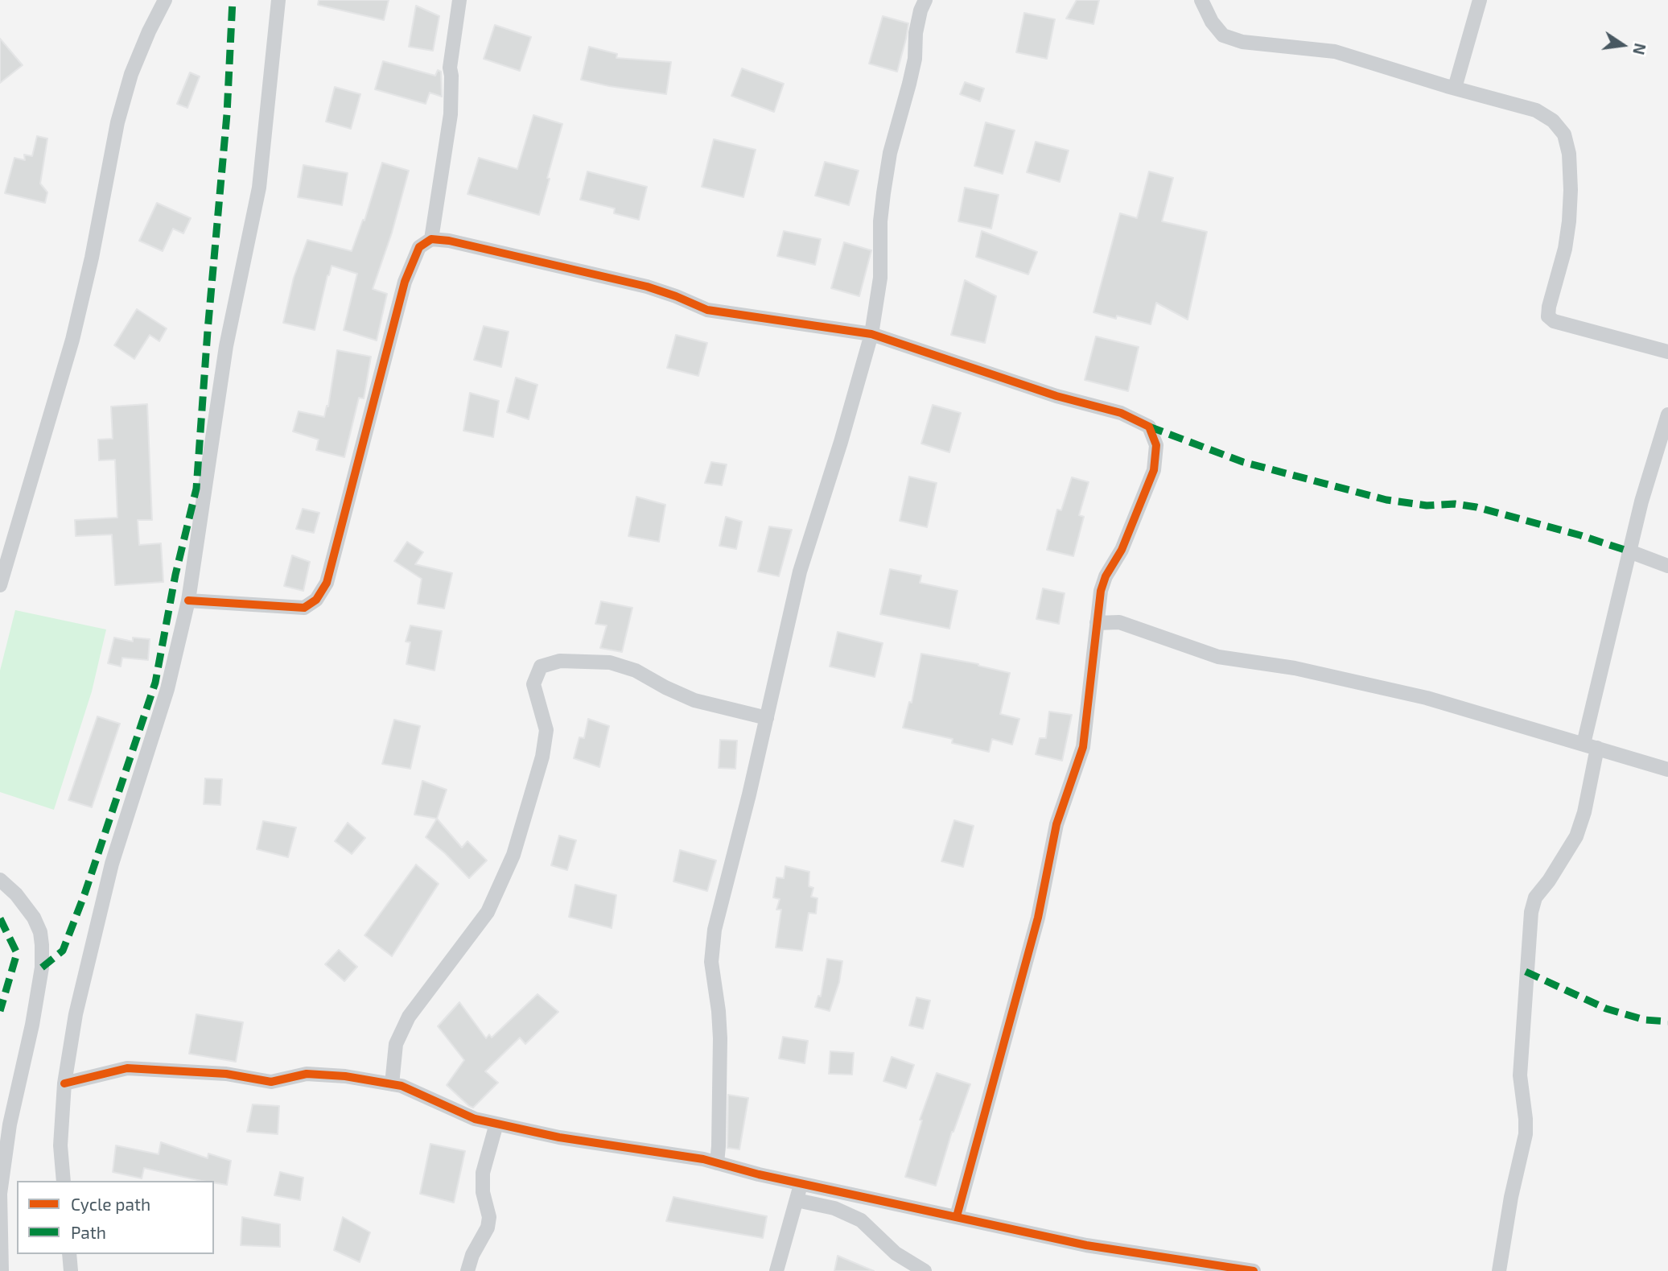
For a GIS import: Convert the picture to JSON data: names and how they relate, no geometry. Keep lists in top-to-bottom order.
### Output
{
  "legend": ["Cycle path", "Path"],
  "north": "right"
}
